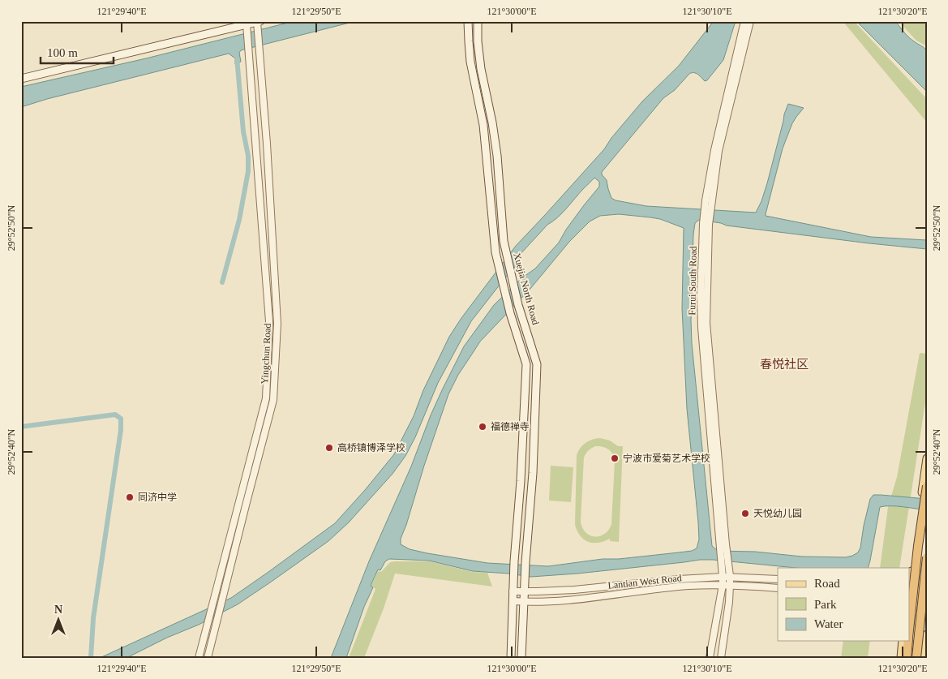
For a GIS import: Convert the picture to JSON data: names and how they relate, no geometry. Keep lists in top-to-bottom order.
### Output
{
  "streets": {
    "main road": ["Xuejia North Road"],
    "street": ["Furui South Road", "Yingchun Road", "Lantian West Road"]
  },
  "crossings": [
    ["Xuejia North Road", "Lantian West Road"]
  ],
  "districts": ["春悦社区"],
  "places": [
    "福德禅寺",
    "高桥镇博泽学校",
    "宁波市爱菊艺术学校",
    "同济中学",
    "天悦幼儿园"
  ],
  "legend": ["Road", "Park", "Water"],
  "scale_bar": "100 m",
  "north": "top",
  "coordinates": [
    "121°29'40\"E",
    "121°29'50\"E",
    "121°30'00\"E",
    "121°30'10\"E",
    "121°30'20\"E",
    "29°52'50\"N",
    "29°52'40\"N"
  ]
}
